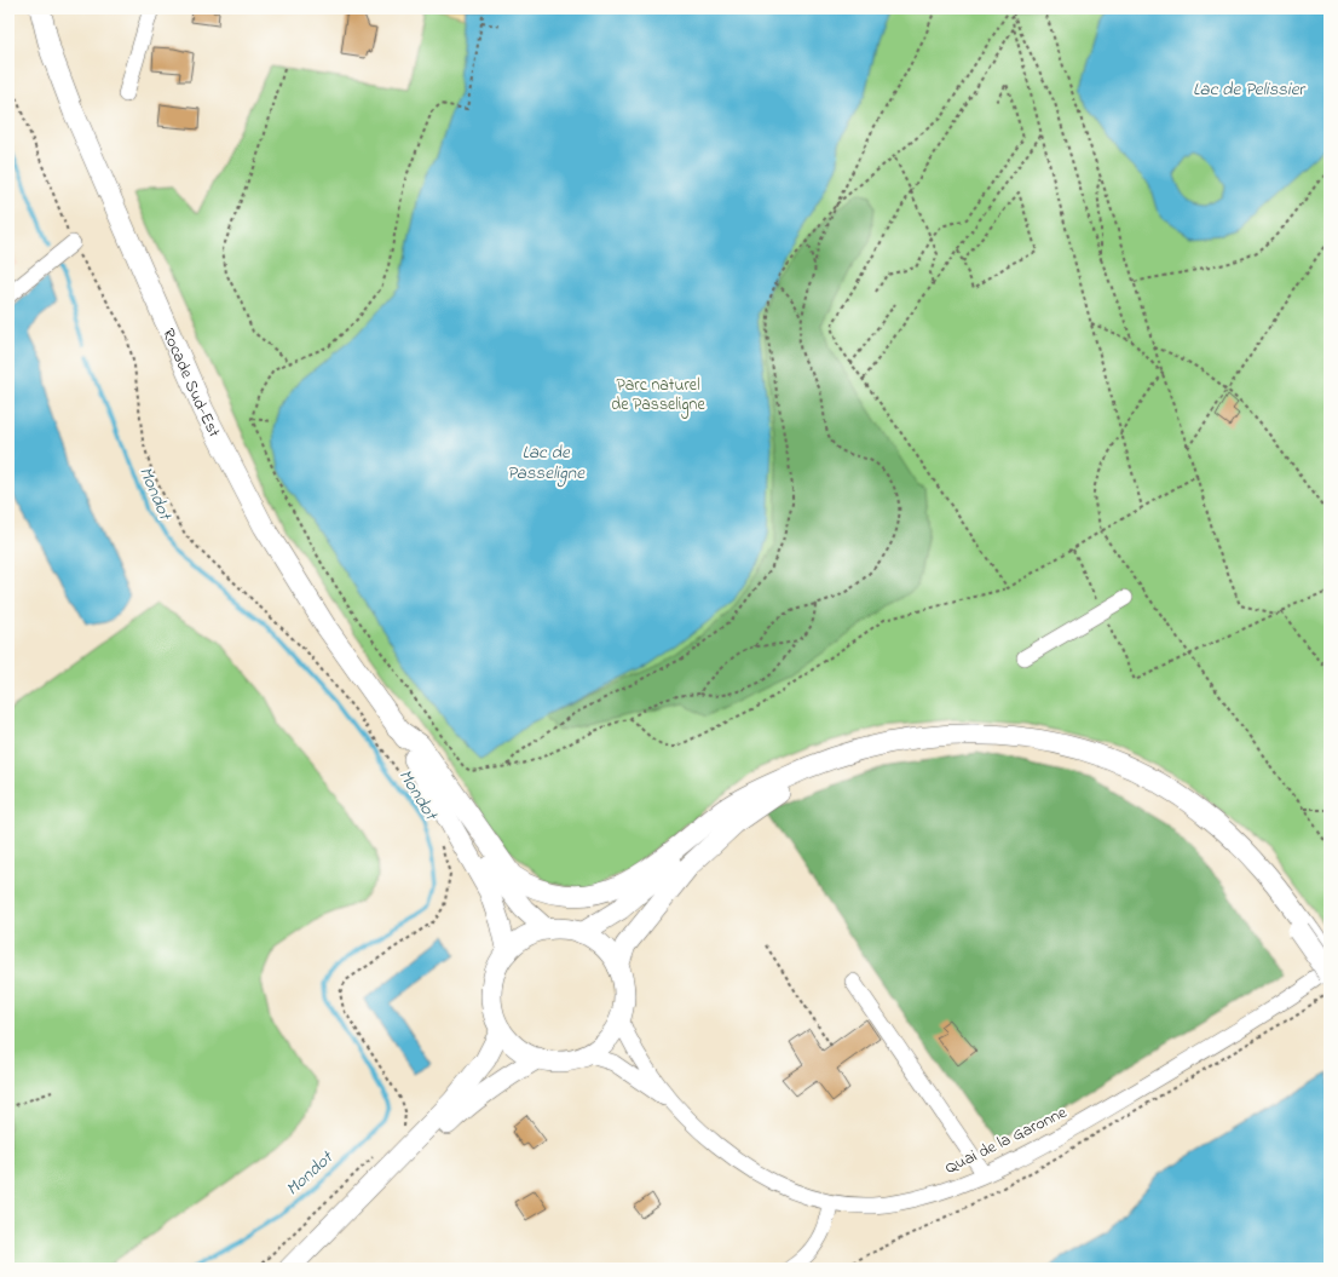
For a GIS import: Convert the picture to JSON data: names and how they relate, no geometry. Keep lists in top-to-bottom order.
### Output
{
  "streets": {
    "main road": ["Rocade Sud-Est"],
    "street": ["Quai de la Garonne"]
  },
  "crossings": [
    ["Rocade Sud-Est", "Quai de la Garonne"]
  ],
  "water": ["Lac de Pelissier", "Lac de Passeligne", "Mondot"],
  "parks": ["Parc naturel de Passeligne"]
}
